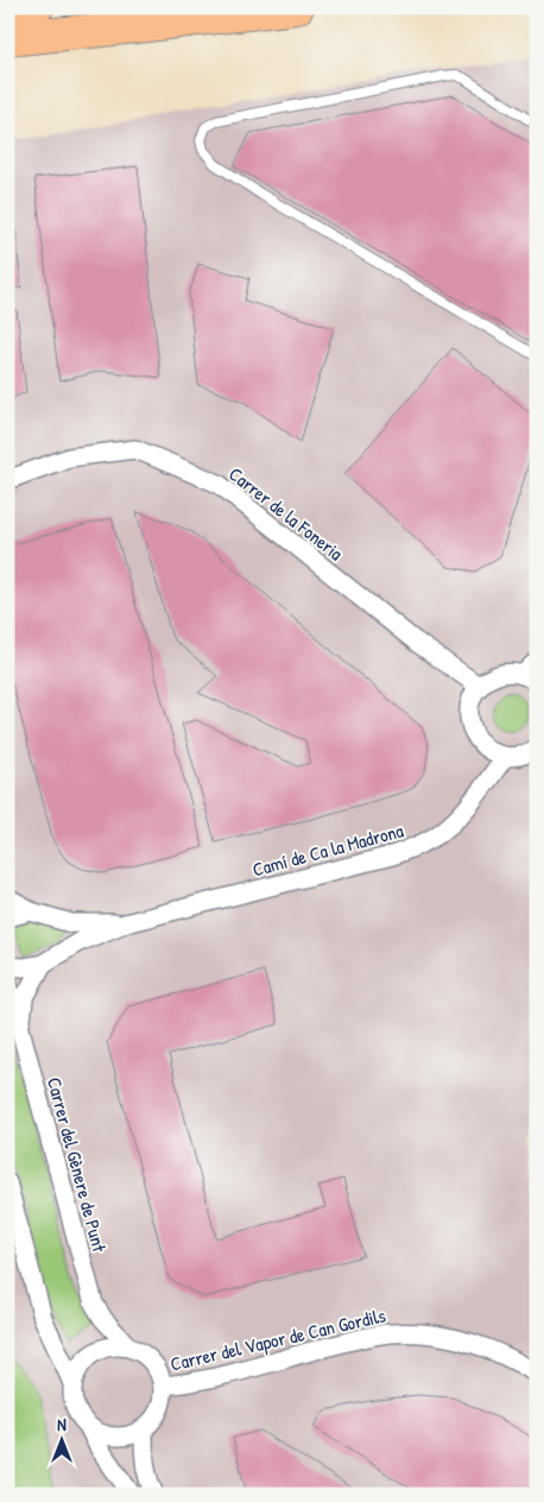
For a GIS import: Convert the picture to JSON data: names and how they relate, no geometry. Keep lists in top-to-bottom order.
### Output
{
  "streets": {
    "street": [
      "Carrer de la Foneria",
      "Camí de Ca la Madrona",
      "Carrer del Gènere de Punt",
      "Carrer del Vapor de Can Gordils"
    ]
  },
  "crossings": [
    ["Carrer del Gènere de Punt", "Carrer del Vapor de Can Gordils"]
  ],
  "north": "top"
}
